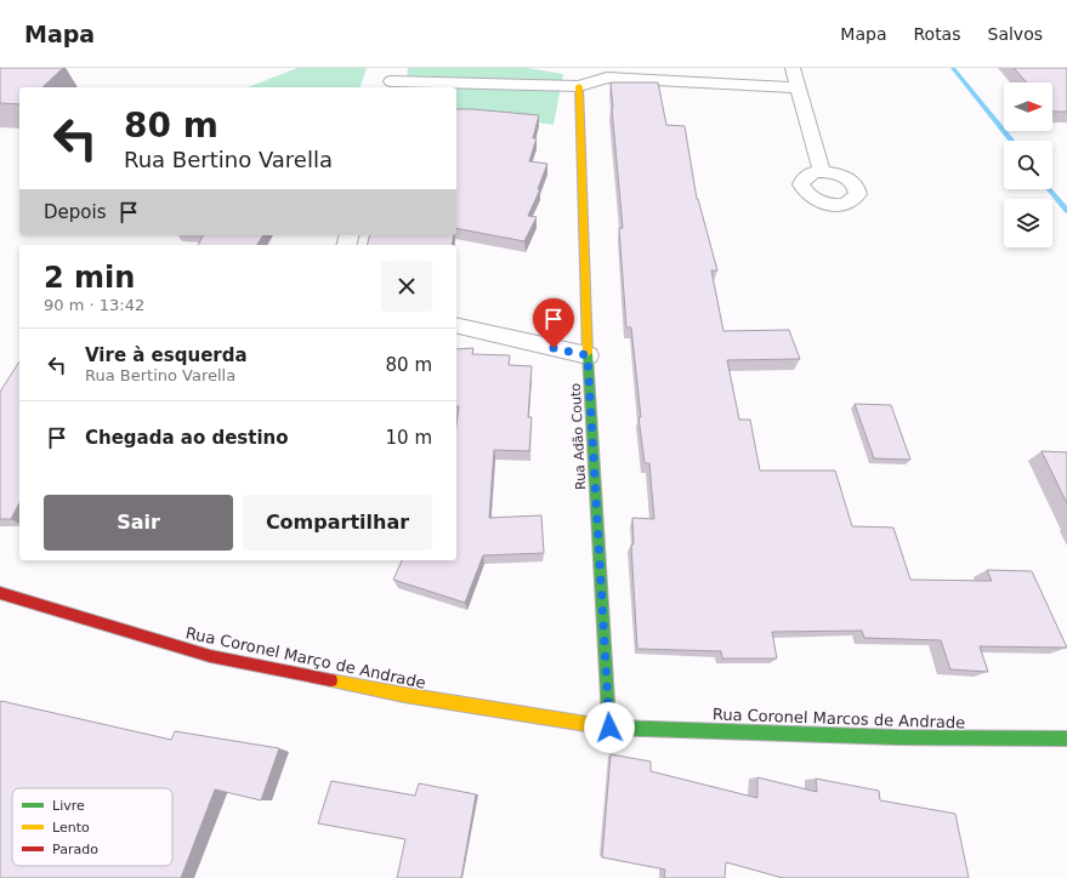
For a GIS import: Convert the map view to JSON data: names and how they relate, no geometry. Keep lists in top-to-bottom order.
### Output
{
  "streets": {
    "street": ["Rua Adão Couto", "Rua Coronel Março de Andrade", "Rua Coronel Marcos de Andrade"]
  },
  "crossings": [
    ["Rua Adão Couto", "Rua Coronel Março de Andrade"],
    ["Rua Adão Couto", "Rua Coronel Marcos de Andrade"],
    ["Rua Coronel Março de Andrade", "Rua Coronel Marcos de Andrade"]
  ],
  "legend": ["Livre", "Lento", "Parado"],
  "north": "right",
  "page": {
    "header": "Mapa",
    "nav": ["Mapa", "Rotas", "Salvos"],
    "turn": ["80 m", "Rua Bertino Varella"],
    "then": "Depois",
    "heading": ["2 min", "90 m · 13:42"],
    "list": [
      {
        "name": "Vire à esquerda",
        "note": "Rua Bertino Varella",
        "value": "80 m"
      },
      {
        "name": "Chegada ao destino",
        "value": "10 m"
      }
    ],
    "buttons": ["Sair", "Compartilhar"]
  }
}
